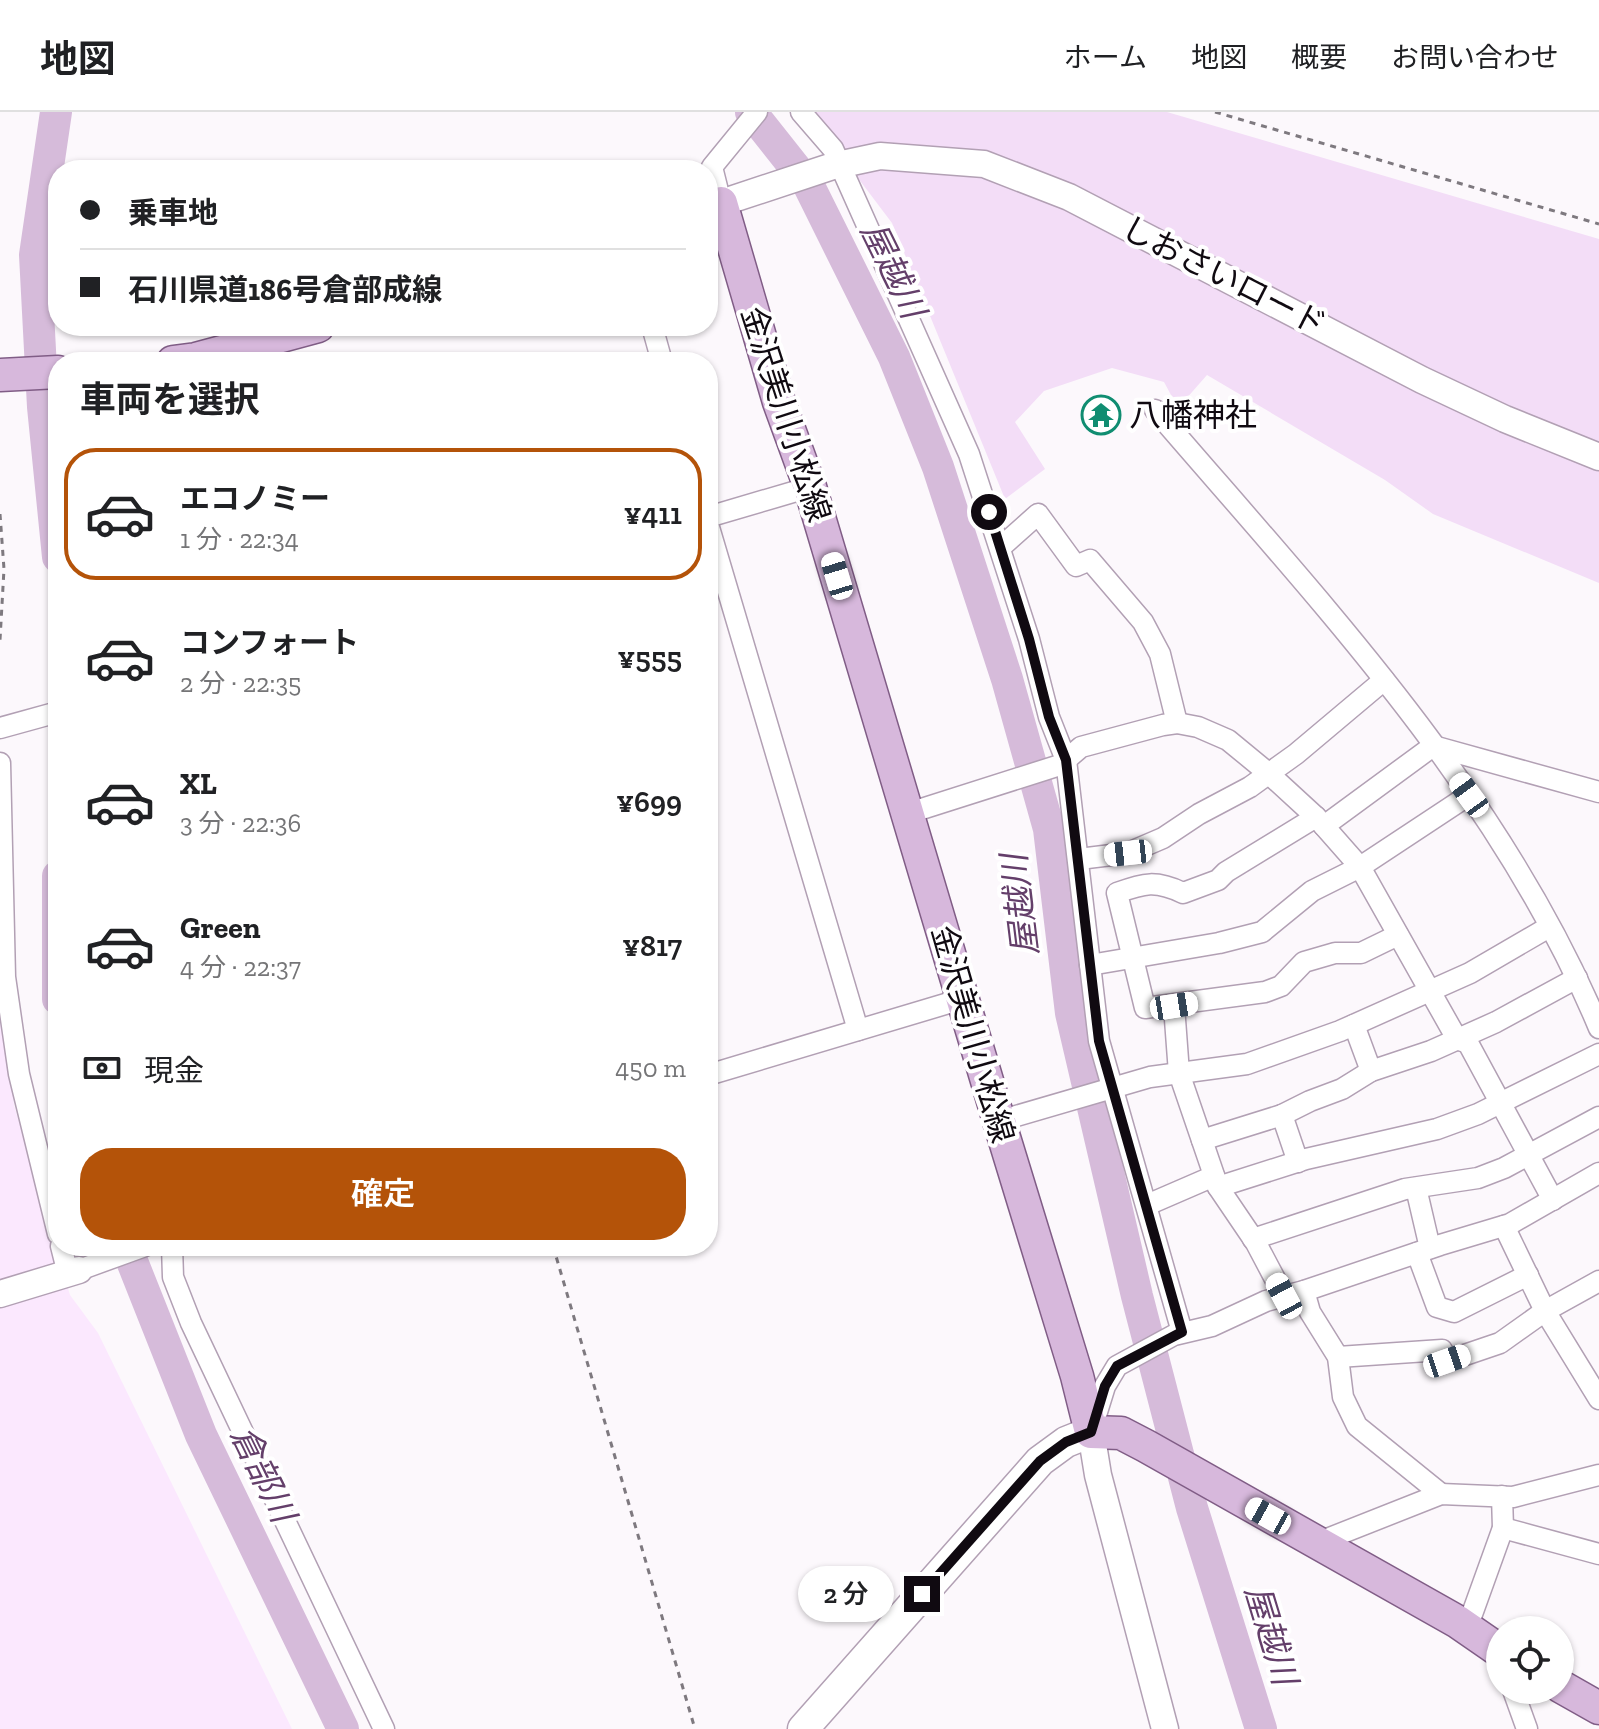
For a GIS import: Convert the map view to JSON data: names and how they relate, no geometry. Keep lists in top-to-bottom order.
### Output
{
  "streets": {
    "main road": ["金沢美川小松線"],
    "street": ["しおさいロード"]
  },
  "water": ["屋越川", "倉部川"],
  "places": {
    "temple": ["八幡神社"]
  },
  "page": {
    "header": "地図",
    "nav": [
      "ホーム",
      "地図",
      "概要",
      "お問い合わせ"
    ],
    "banner": ["乗車地", "石川県道186号倉部成線"],
    "heading": "車両を選択",
    "list": [
      {
        "name": "エコノミー",
        "note": "1 分 · 22:34",
        "value": "¥411"
      },
      {
        "name": "コンフォート",
        "note": "2 分 · 22:35",
        "value": "¥555"
      },
      {
        "name": "XL",
        "note": "3 分 · 22:36",
        "value": "¥699"
      },
      {
        "name": "Green",
        "note": "4 分 · 22:37",
        "value": "¥817"
      }
    ],
    "pay": ["現金", "450 m"],
    "buttons": "確定",
    "bubble": "2 分"
  }
}
